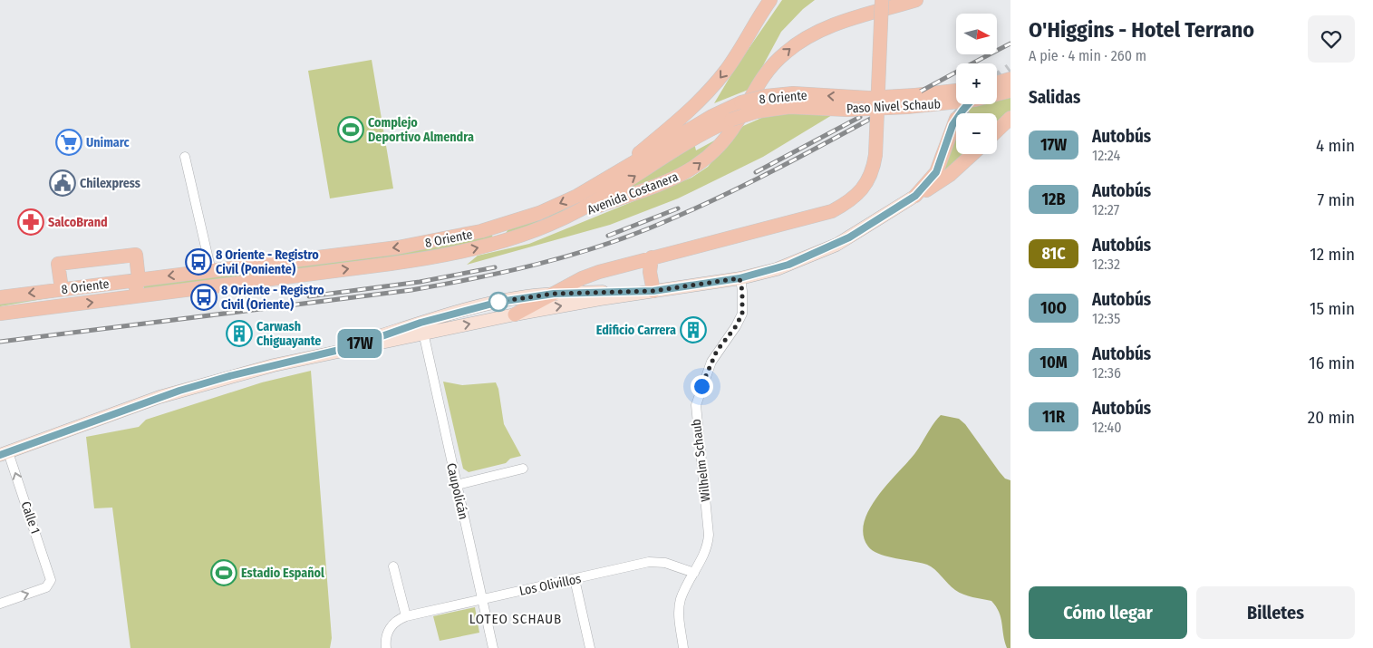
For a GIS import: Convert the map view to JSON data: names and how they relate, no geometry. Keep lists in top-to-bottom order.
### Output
{
  "streets": {
    "main road": ["8 Oriente", "Paso Nivel Schaub", "Avenida Costanera"],
    "street": [
      "Wilhelm Schaub",
      "Caupolicán",
      "Calle 1",
      "Los Olivillos"
    ]
  },
  "crossings": [
    ["8 Oriente", "Paso Nivel Schaub"],
    ["8 Oriente", "Avenida Costanera"],
    ["Wilhelm Schaub", "Los Olivillos"],
    ["Caupolicán", "Los Olivillos"]
  ],
  "districts": ["LOTEO SCHAUB"],
  "places": {
    "sports": ["Complejo Deportivo Almendra", "Estadio Español"],
    "supermarket": ["Unimarc"],
    "public building": ["Chilexpress"],
    "pharmacy": ["SalcoBrand"],
    "bus stop": ["8 Oriente - Registro Civil (Poniente)", "8 Oriente - Registro Civil (Oriente)"],
    "building": ["Edificio Carrera", "Carwash Chiguayante"]
  },
  "lines": ["bus line 17W"],
  "north": "right",
  "page": {
    "on_map": "17W",
    "heading": [
      ["O'Higgins - Hotel Terrano", "A pie · 4 min · 260 m"],
      "Salidas"
    ],
    "map_buttons": ["+", "−"],
    "list": [
      {
        "mark": "17W",
        "name": "Autobús",
        "note": "12:24",
        "value": "4 min"
      },
      {
        "mark": "12B",
        "name": "Autobús",
        "note": "12:27",
        "value": "7 min"
      },
      {
        "mark": "81C",
        "name": "Autobús",
        "note": "12:32",
        "value": "12 min"
      },
      {
        "mark": "10O",
        "name": "Autobús",
        "note": "12:35",
        "value": "15 min"
      },
      {
        "mark": "10M",
        "name": "Autobús",
        "note": "12:36",
        "value": "16 min"
      },
      {
        "mark": "11R",
        "name": "Autobús",
        "note": "12:40",
        "value": "20 min"
      }
    ],
    "buttons": ["Cómo llegar", "Billetes"]
  }
}
